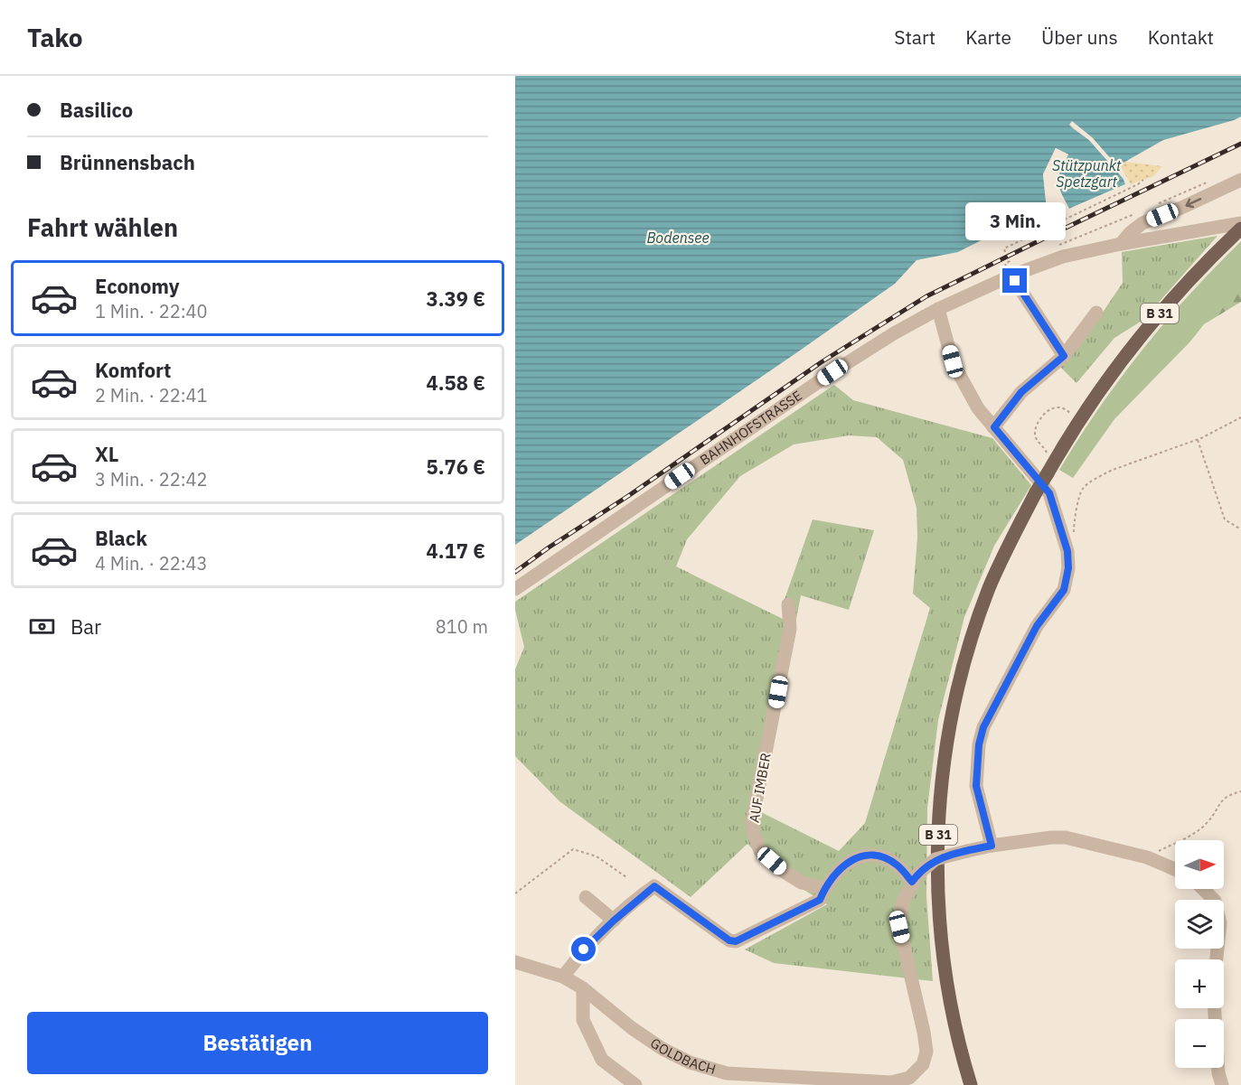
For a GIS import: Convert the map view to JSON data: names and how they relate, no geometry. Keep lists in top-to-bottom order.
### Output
{
  "streets": {
    "main road": ["B 31"],
    "street": ["BAHNHOFSTRASSE", "AUF IMBER", "GOLDBACH"]
  },
  "water": ["Stützpunkt Spetzgart", "Bodensee"],
  "north": "right",
  "page": {
    "header": "Tako",
    "nav": [
      "Start",
      "Karte",
      "Über uns",
      "Kontakt"
    ],
    "banner": ["Basilico", "Brünnensbach"],
    "heading": "Fahrt wählen",
    "bubble": "3 Min.",
    "list": [
      {
        "name": "Economy",
        "note": "1 Min. · 22:40",
        "value": "3.39 €"
      },
      {
        "name": "Komfort",
        "note": "2 Min. · 22:41",
        "value": "4.58 €"
      },
      {
        "name": "XL",
        "note": "3 Min. · 22:42",
        "value": "5.76 €"
      },
      {
        "name": "Black",
        "note": "4 Min. · 22:43",
        "value": "4.17 €"
      }
    ],
    "pay": ["Bar", "810 m"],
    "map_buttons": ["+", "−"],
    "buttons": "Bestätigen"
  }
}
